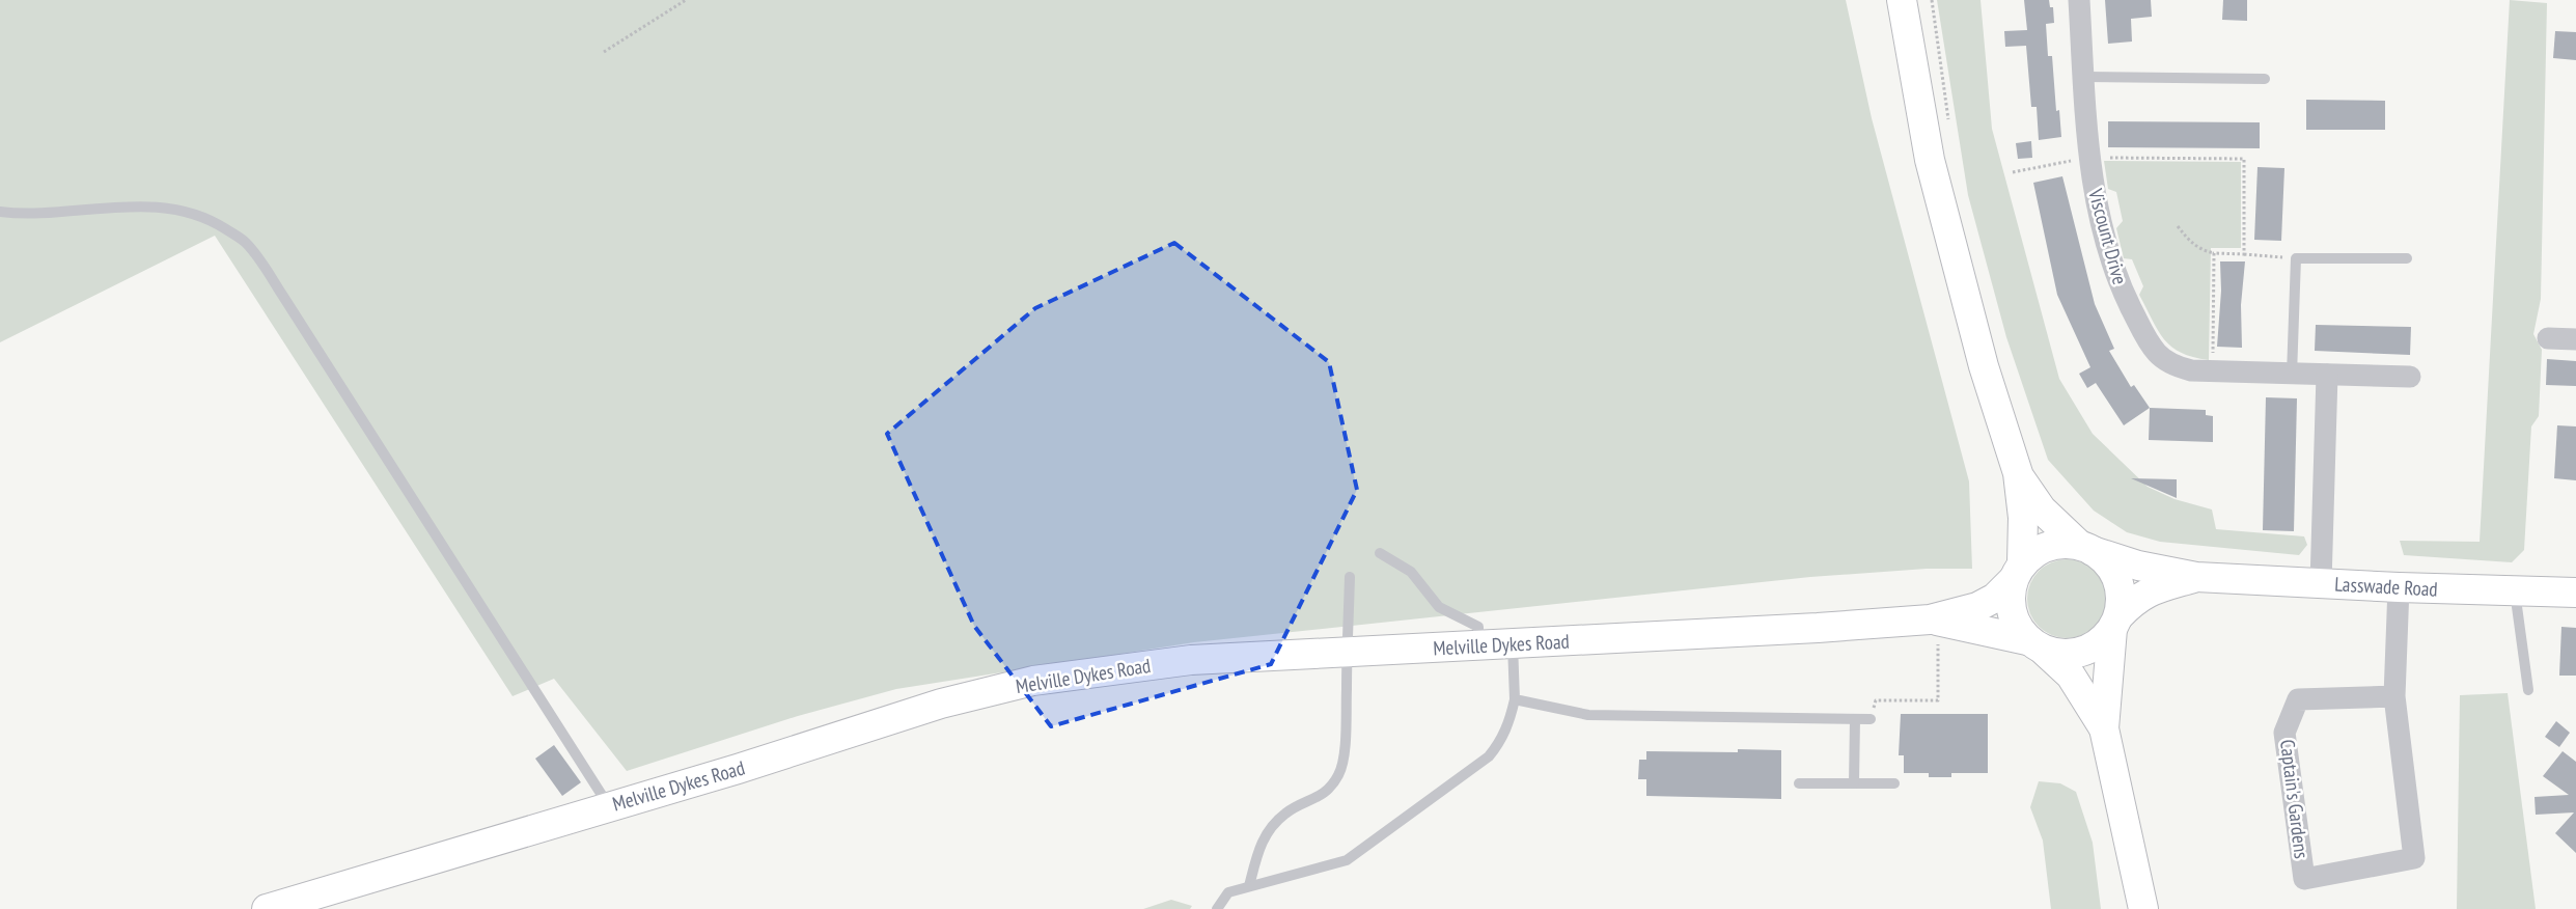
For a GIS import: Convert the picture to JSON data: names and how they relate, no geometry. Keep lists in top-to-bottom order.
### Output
{
  "streets": {
    "main road": ["Lasswade Road", "Melville Dykes Road"],
    "street": ["Viscount Drive", "Captain's Gardens"]
  },
  "crossings": [
    ["Lasswade Road", "Melville Dykes Road"],
    ["Lasswade Road", "Captain's Gardens"]
  ]
}
